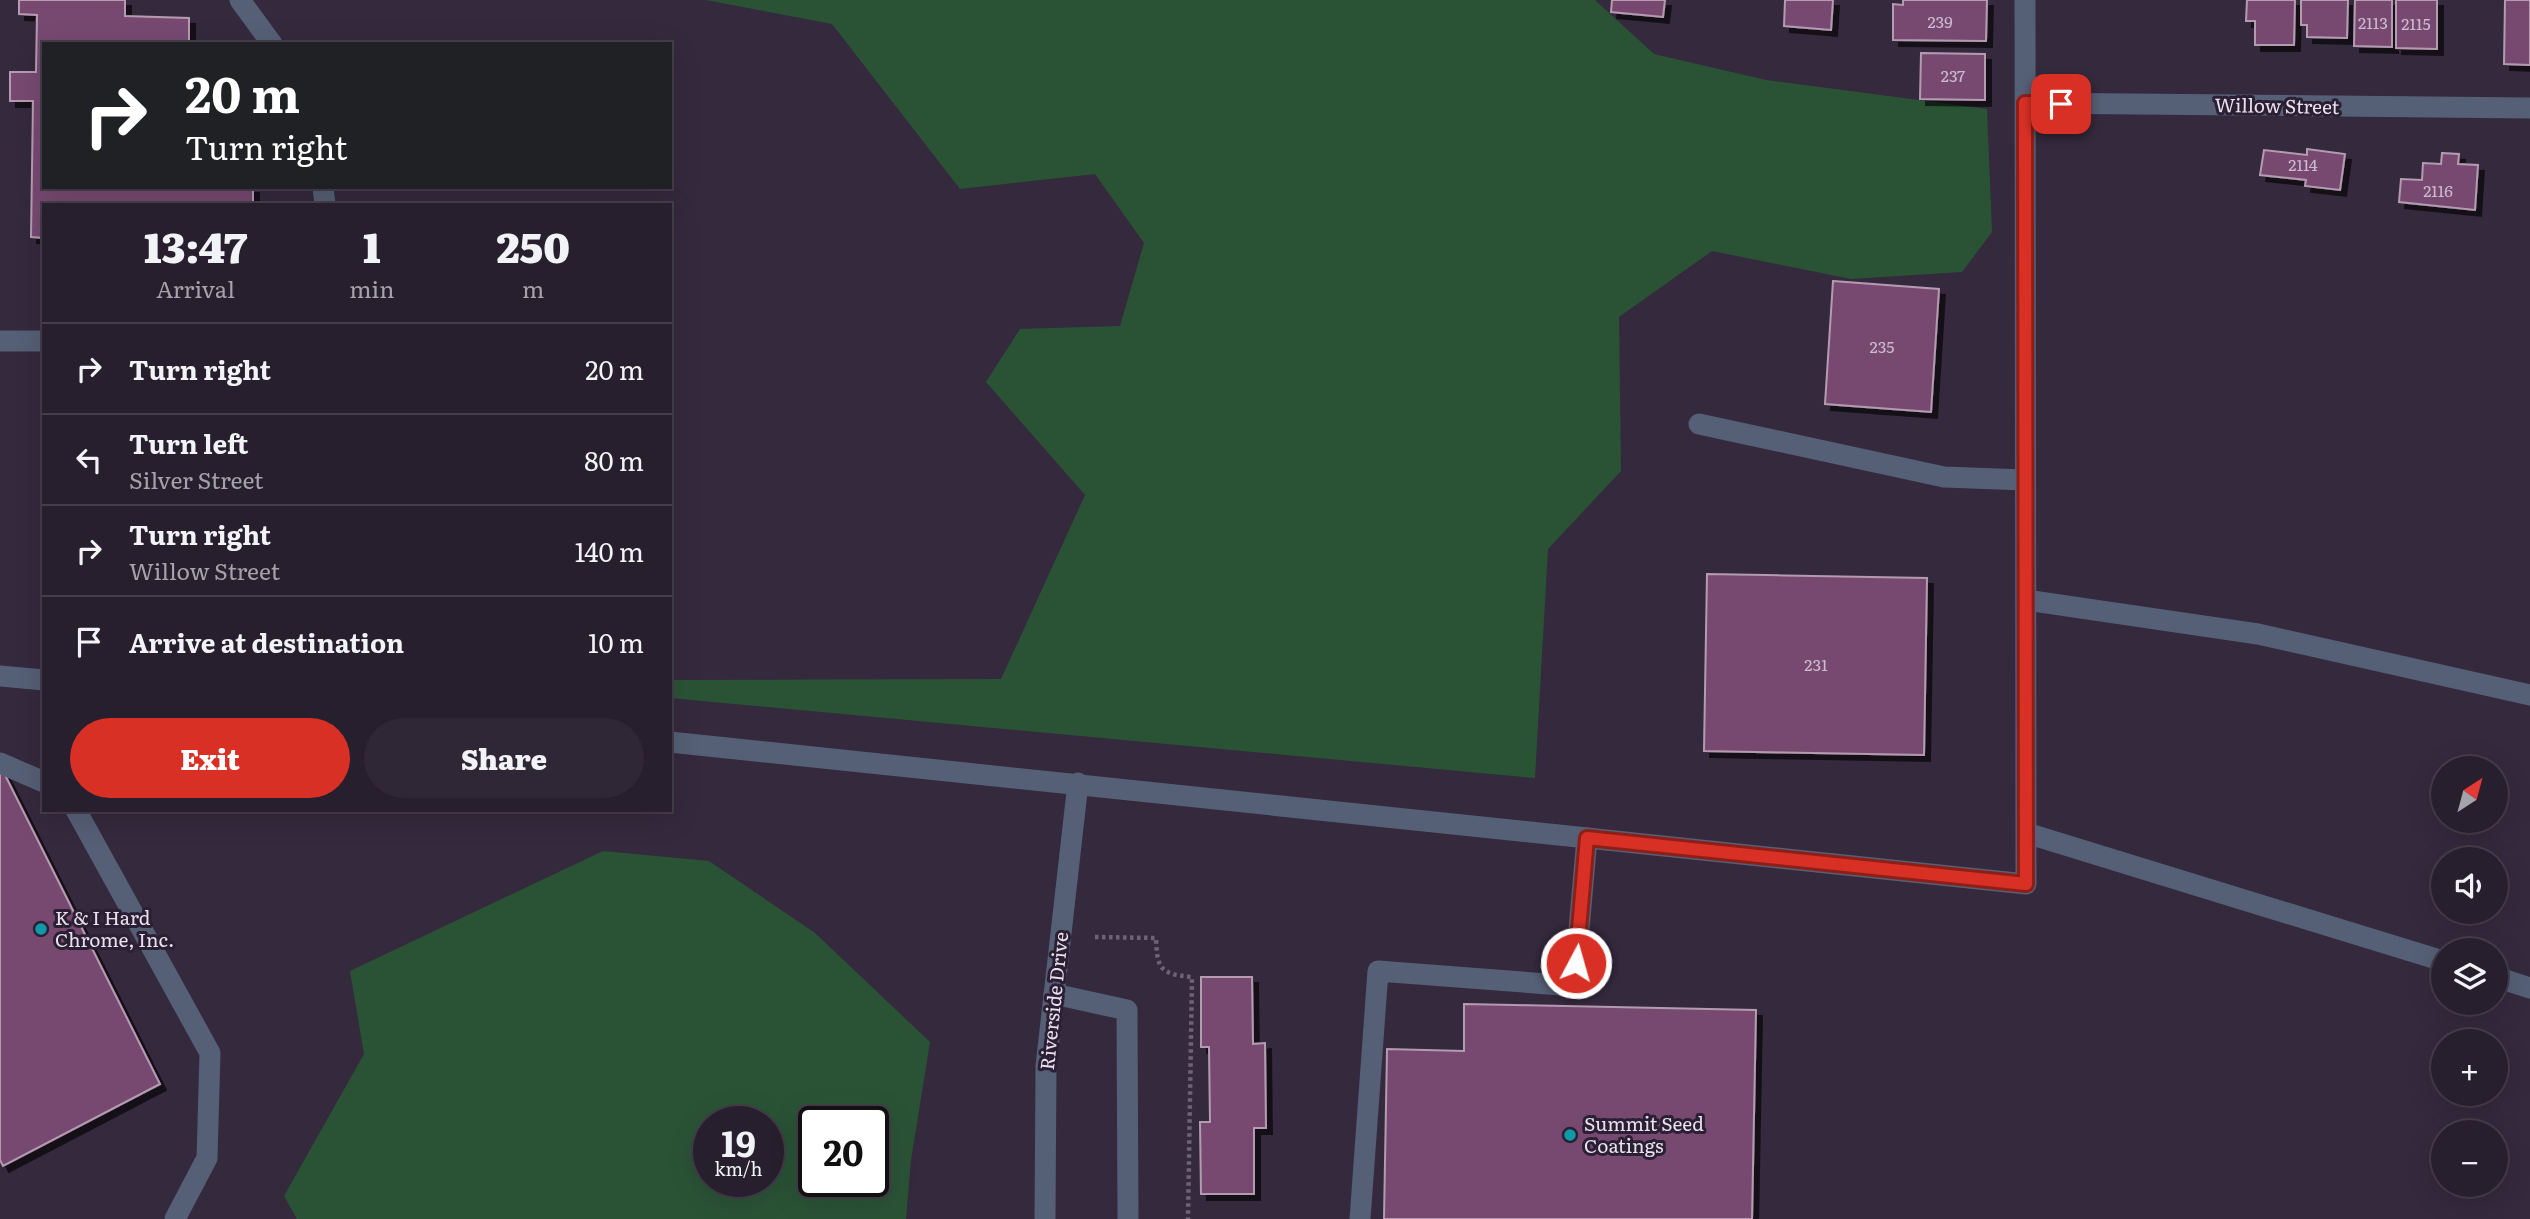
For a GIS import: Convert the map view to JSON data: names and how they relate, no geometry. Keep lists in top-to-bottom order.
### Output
{
  "streets": {
    "street": ["Willow Street", "Riverside Drive"]
  },
  "places": ["K & I Hard Chrome, Inc.", "Summit Seed Coatings"],
  "house_numbers": [
    "239",
    "2113",
    "2115",
    "237",
    "2114",
    "2116",
    "235",
    "231"
  ],
  "north": "top right",
  "page": {
    "turn": ["20 m", "Turn right"],
    "eta": [
      "13:47",
      "Arrival",
      "1",
      "min",
      "250",
      "m"
    ],
    "list": [
      {
        "name": "Turn right",
        "value": "20 m"
      },
      {
        "name": "Turn left",
        "note": "Silver Street",
        "value": "80 m"
      },
      {
        "name": "Turn right",
        "note": "Willow Street",
        "value": "140 m"
      },
      {
        "name": "Arrive at destination",
        "value": "10 m"
      }
    ],
    "buttons": ["Exit", "Share"],
    "map_buttons": ["+", "−"],
    "speed": "19 km/h",
    "limit": "20"
  }
}
